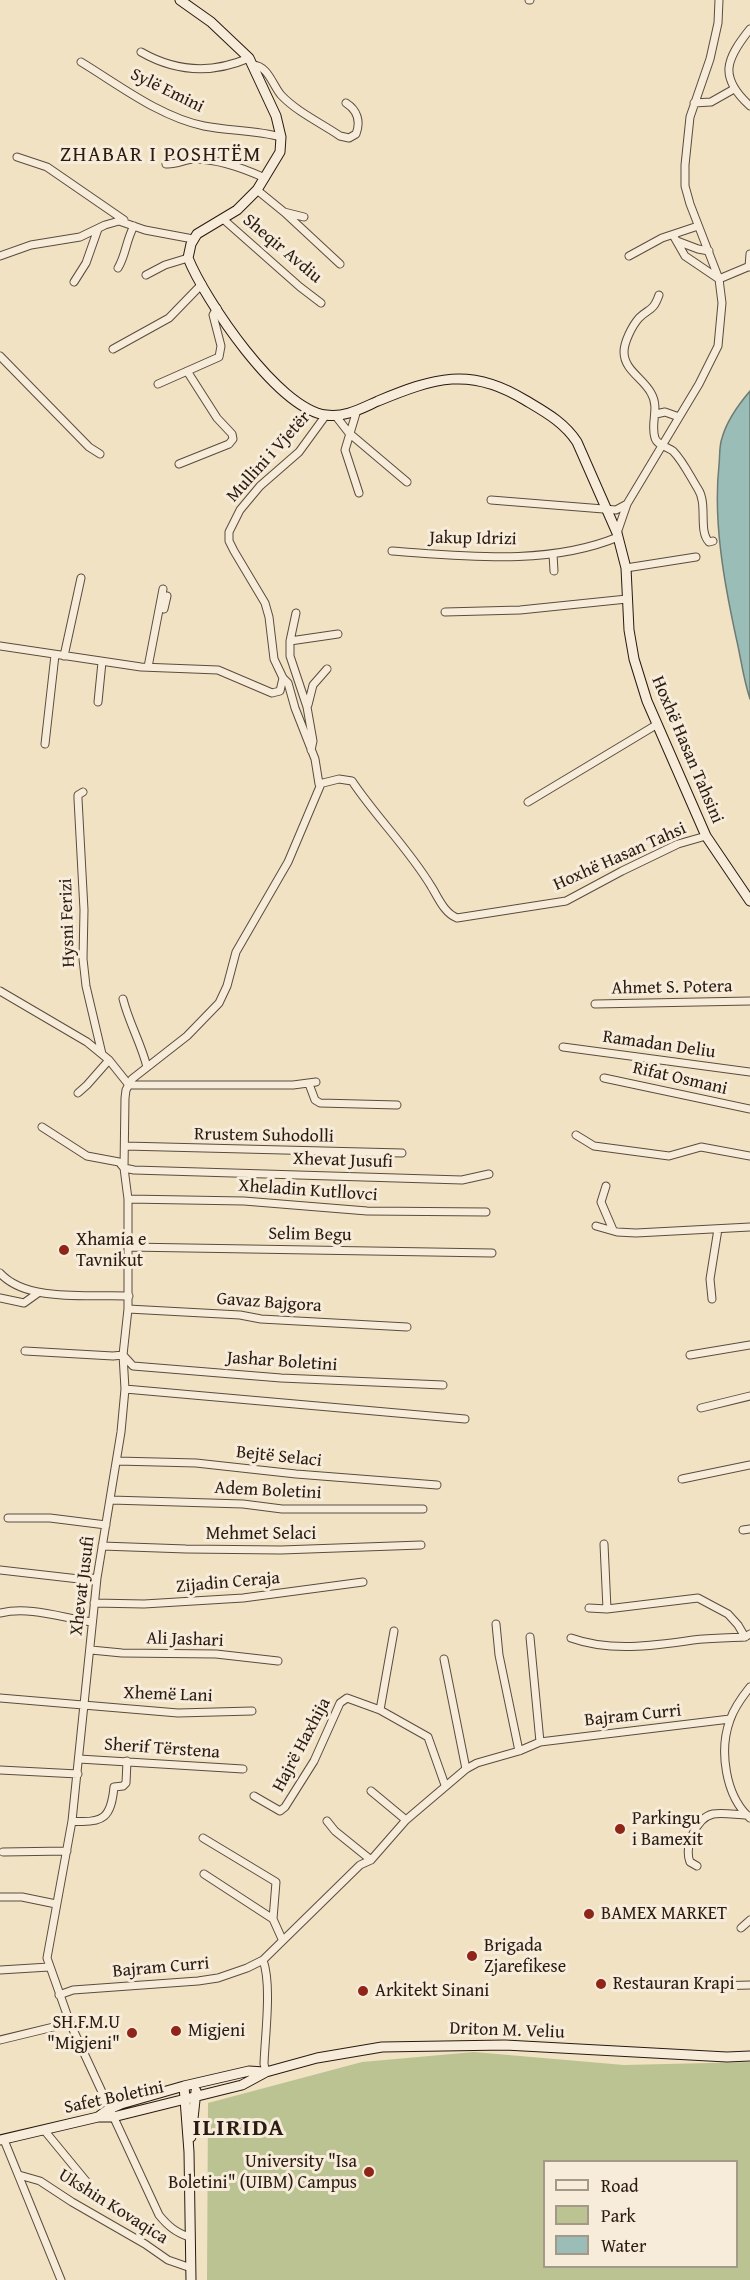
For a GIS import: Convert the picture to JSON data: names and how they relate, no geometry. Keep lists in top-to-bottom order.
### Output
{
  "streets": {
    "street": [
      "Sylë Emini",
      "Sheqir Avdiu",
      "Mullini i Vjetër",
      "Jakup Idrizi",
      "Hoxhë Hasan Tahsini",
      "Hoxhë Hasan Tahsi",
      "Hysni Ferizi",
      "Ahmet S. Potera",
      "Ramadan Deliu",
      "Rifat Osmani",
      "Rrustem Suhodolli",
      "Xhevat Jusufi",
      "Xheladin Kutllovci",
      "Selim Begu",
      "Gavaz Bajgora",
      "Jashar Boletini",
      "Bejtë Selaci",
      "Adem Boletini",
      "Mehmet Selaci",
      "Zijadin Ceraja",
      "Ali Jashari",
      "Xhemë Lani",
      "Bajram Curri",
      "Hajrë Haxhija",
      "Sherif Tërstena",
      "Driton M. Veliu",
      "Safet Boletini",
      "Ukshin Kovaqica"
    ]
  },
  "crossings": [
    ["Sylë Emini", "Sheqir Avdiu"],
    ["Mullini i Vjetër", "Hoxhë Hasan Tahsini"],
    ["Mullini i Vjetër", "Hoxhë Hasan Tahsi"],
    ["Jakup Idrizi", "Hoxhë Hasan Tahsini"],
    ["Hoxhë Hasan Tahsini", "Hoxhë Hasan Tahsi"],
    ["Hysni Ferizi", "Xhevat Jusufi"],
    ["Rrustem Suhodolli", "Xhevat Jusufi"],
    ["Xhevat Jusufi", "Xheladin Kutllovci"],
    ["Xhevat Jusufi", "Selim Begu"],
    ["Xhevat Jusufi", "Gavaz Bajgora"],
    ["Xhevat Jusufi", "Jashar Boletini"],
    ["Xhevat Jusufi", "Bejtë Selaci"],
    ["Xhevat Jusufi", "Adem Boletini"],
    ["Xhevat Jusufi", "Mehmet Selaci"],
    ["Xhevat Jusufi", "Zijadin Ceraja"],
    ["Xhevat Jusufi", "Ali Jashari"],
    ["Xhevat Jusufi", "Xhemë Lani"],
    ["Xhevat Jusufi", "Bajram Curri"],
    ["Xhevat Jusufi", "Sherif Tërstena"],
    ["Xhevat Jusufi", "Safet Boletini"],
    ["Xhevat Jusufi", "Ukshin Kovaqica"],
    ["Bajram Curri", "Hajrë Haxhija"],
    ["Driton M. Veliu", "Safet Boletini"],
    ["Driton M. Veliu", "Ukshin Kovaqica"],
    ["Safet Boletini", "Ukshin Kovaqica"]
  ],
  "districts": ["ZHABAR I POSHTËM", "ILIRIDA"],
  "places": [
    "Xhamia e Tavnikut",
    "Parkingu i Bamexit",
    "BAMEX MARKET",
    "Brigada Zjarefikese",
    "Restauran Krapi",
    "Arkitekt Sinani",
    "Migjeni",
    "SH.F.M.U \"Migjeni\"",
    "University \"Isa Boletini\" (UIBM) Campus"
  ],
  "legend": ["Road", "Park", "Water"]
}
